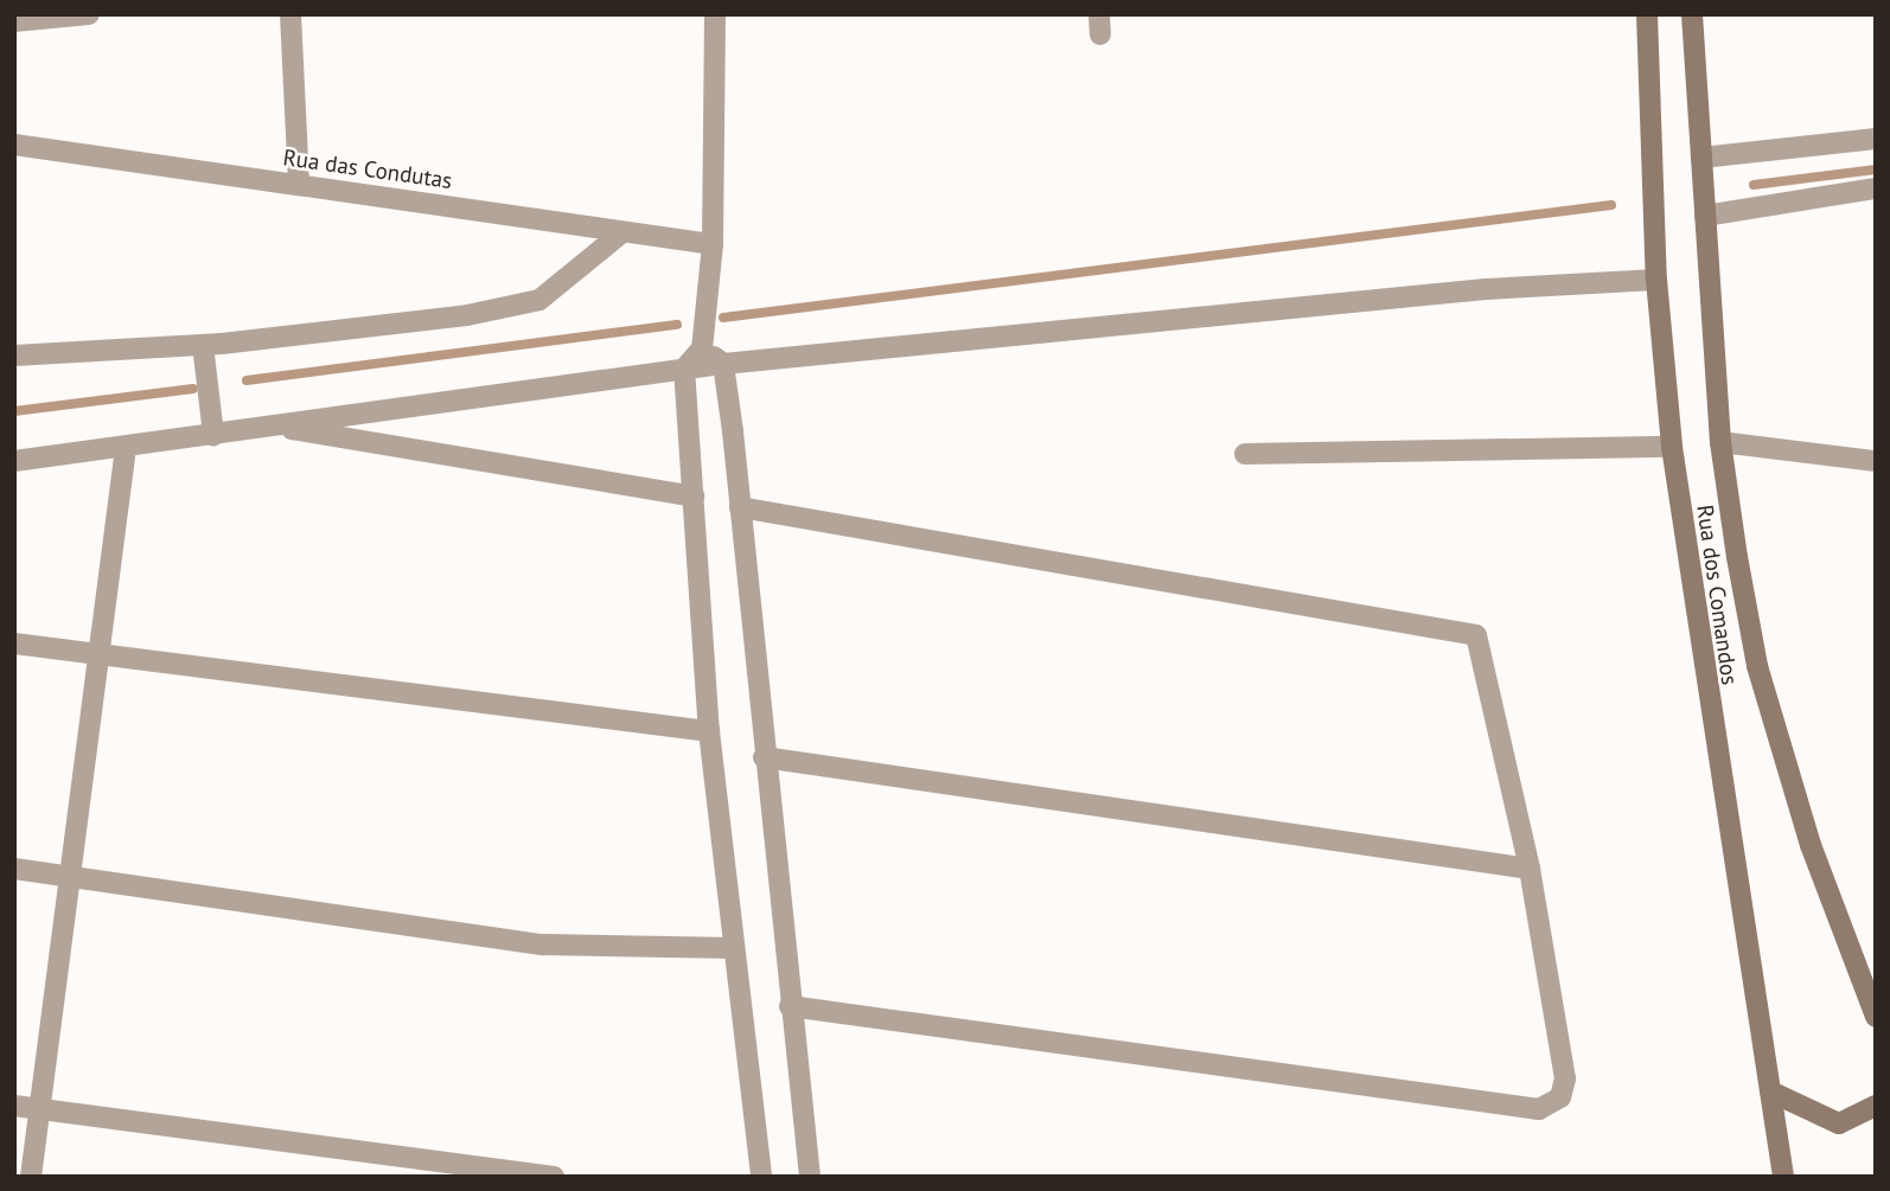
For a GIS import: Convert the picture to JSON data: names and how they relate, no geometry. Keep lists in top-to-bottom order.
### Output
{
  "streets": {
    "main road": ["Rua dos Comandos"],
    "street": ["Rua das Condutas"]
  }
}
